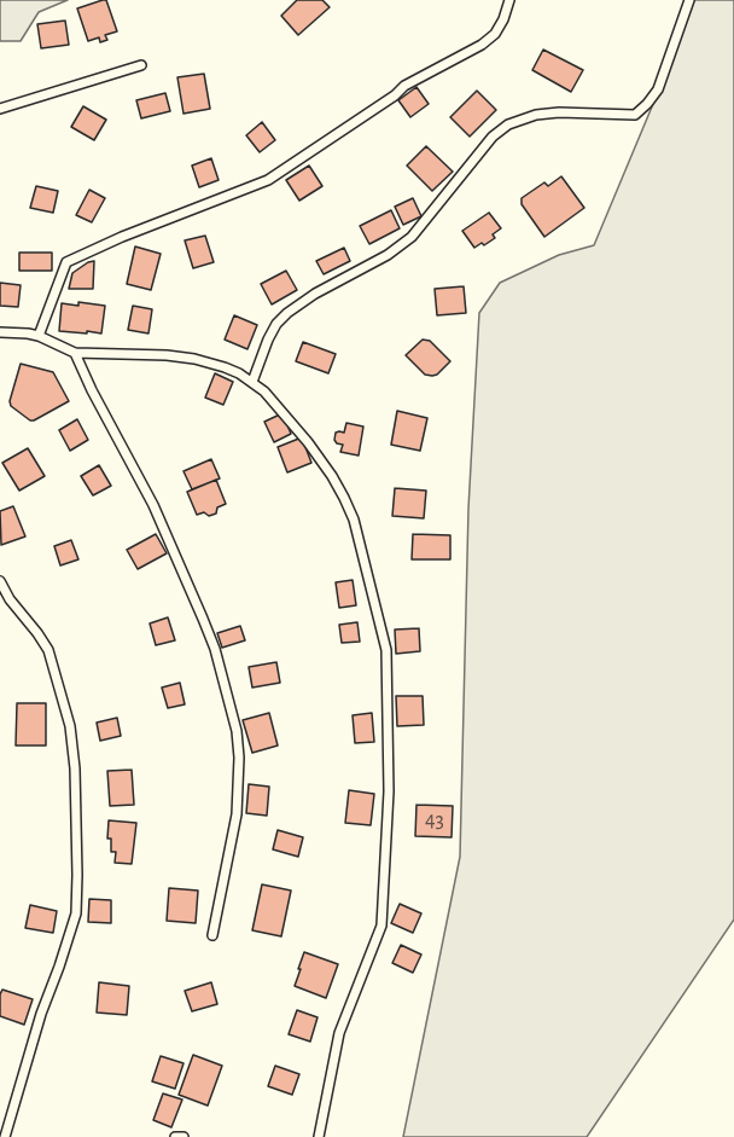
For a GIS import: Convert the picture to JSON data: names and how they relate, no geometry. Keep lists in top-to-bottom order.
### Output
{
  "house_numbers": ["43"]
}
